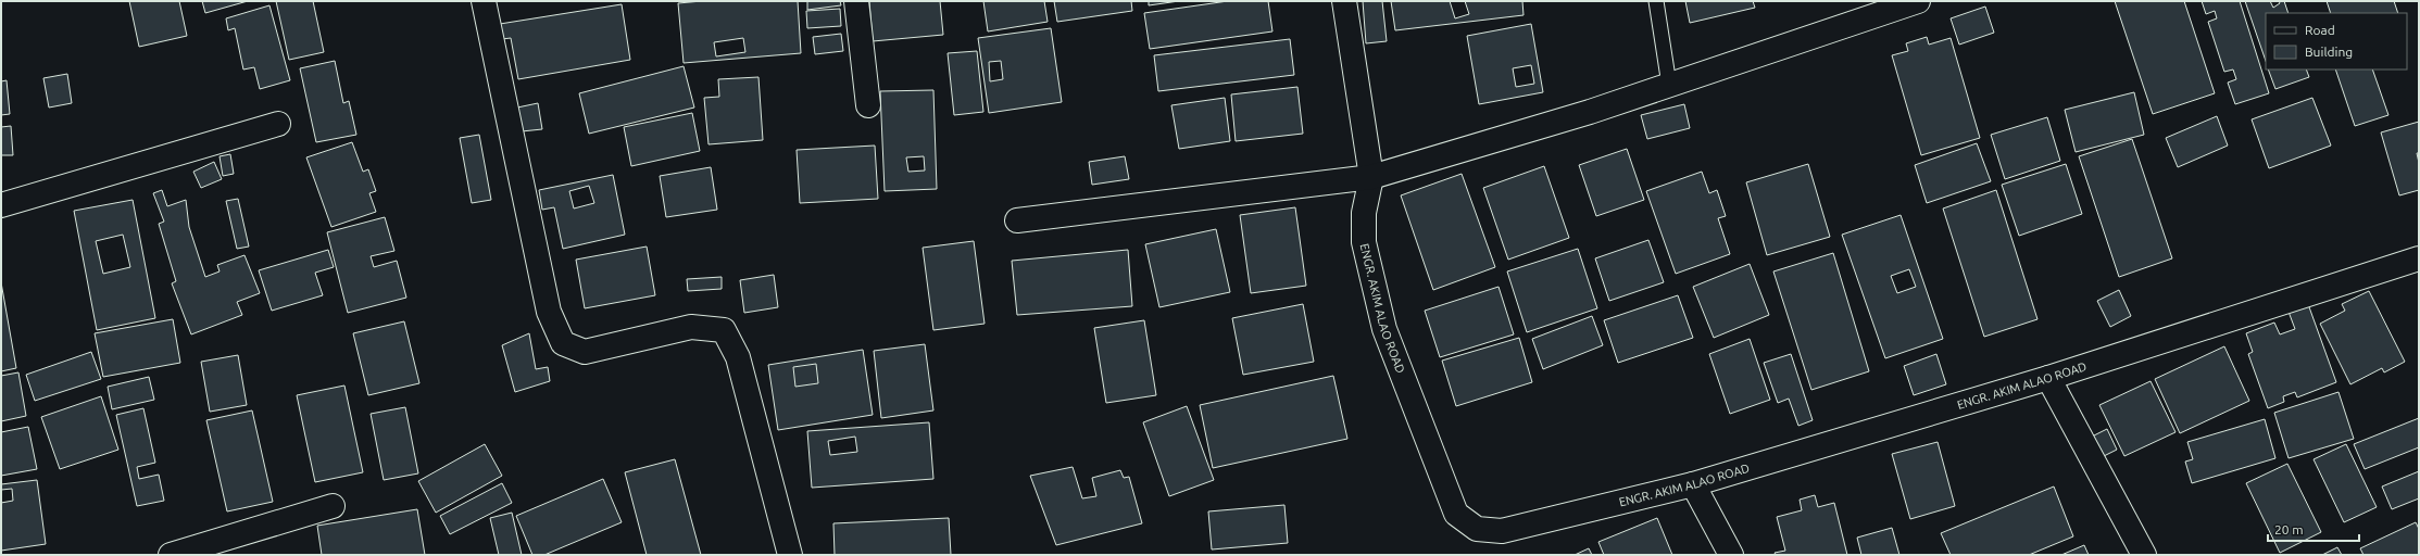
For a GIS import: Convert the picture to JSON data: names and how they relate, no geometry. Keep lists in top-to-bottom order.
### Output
{
  "streets": {
    "street": ["ENGR. AKIM ALAO ROAD"]
  },
  "legend": ["Road", "Building"],
  "scale_bar": "20 m"
}
